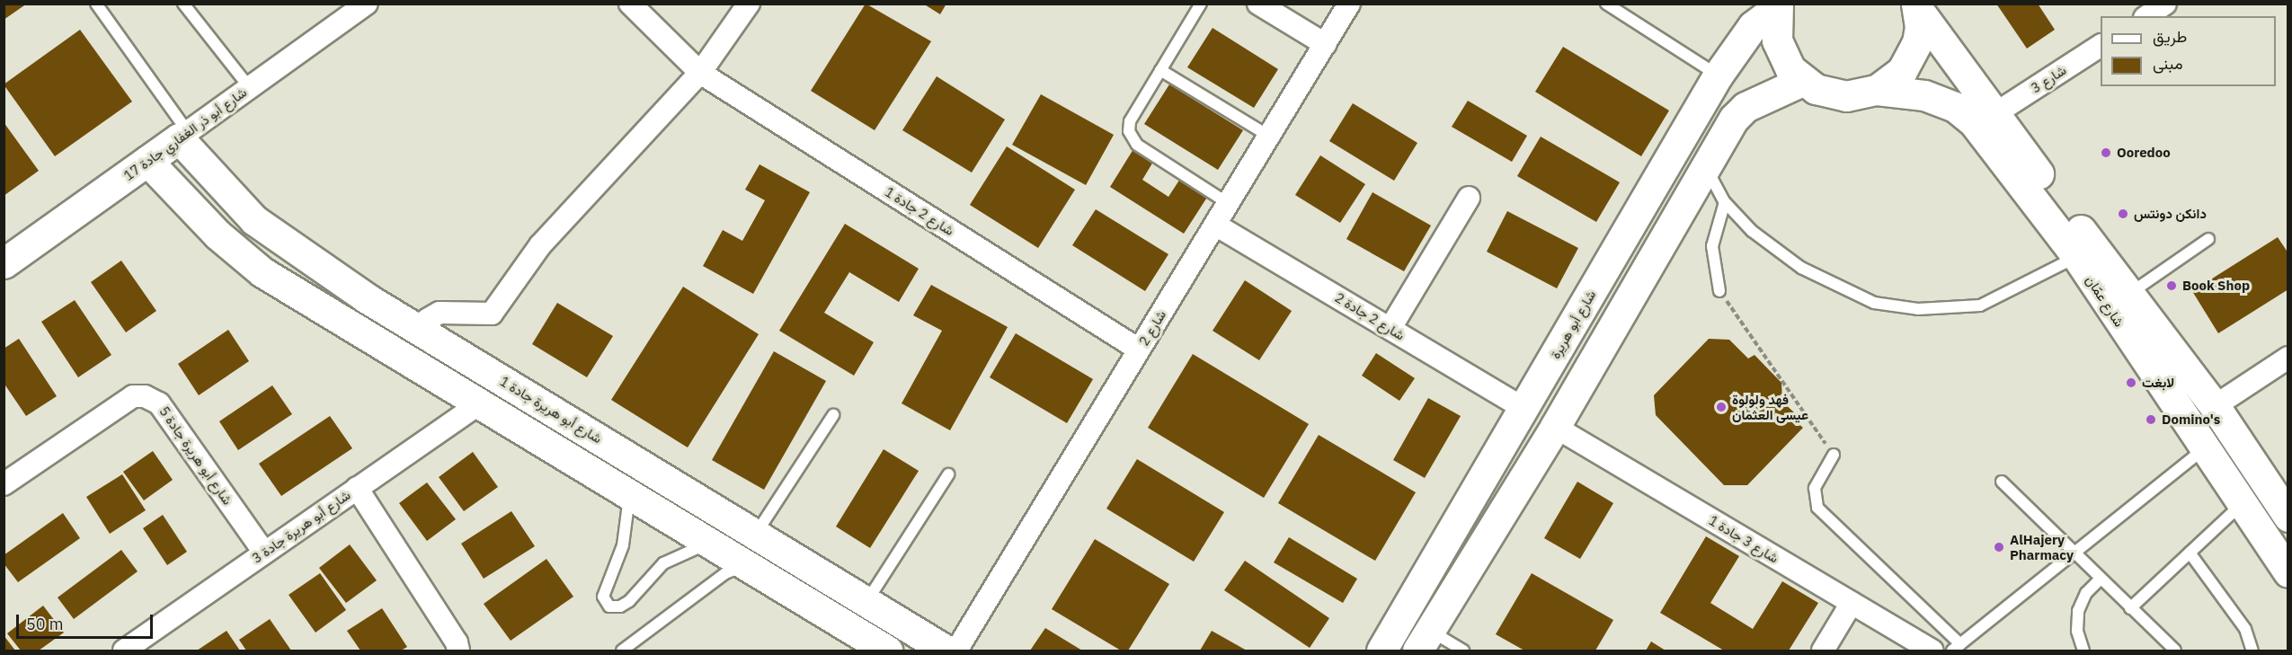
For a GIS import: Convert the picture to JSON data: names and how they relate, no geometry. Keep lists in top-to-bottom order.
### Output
{
  "streets": {
    "street": [
      "شارع 3",
      "شارع أبو ذر الغفاري جادة 17",
      "شارع 2 جادة 1",
      "شارع عمّان",
      "شارع 2 جادة 2",
      "شارع أبو هريرة",
      "شارع 2",
      "شارع أبو هريرة جادة 1",
      "شارع أبو هريرة جادة 5",
      "شارع أبو هريرة جادة 3",
      "شارع 3 جادة 1"
    ]
  },
  "crossings": [
    ["شارع 3", "شارع عمّان"],
    ["شارع أبو ذر الغفاري جادة 17", "شارع أبو هريرة جادة 1"],
    ["شارع 2 جادة 1", "شارع 2"],
    ["شارع 2 جادة 2", "شارع أبو هريرة"],
    ["شارع 2 جادة 2", "شارع 2"],
    ["شارع أبو هريرة جادة 5", "شارع أبو هريرة جادة 3"]
  ],
  "places": [
    "Ooredoo",
    "دانكن دونتس",
    "Book Shop",
    "لابغت",
    "فهد ولولوة عيسى العثمان",
    "Domino's",
    "AlHajery Pharmacy"
  ],
  "legend": ["طريق", "مبنى"],
  "scale_bar": "50 m"
}
